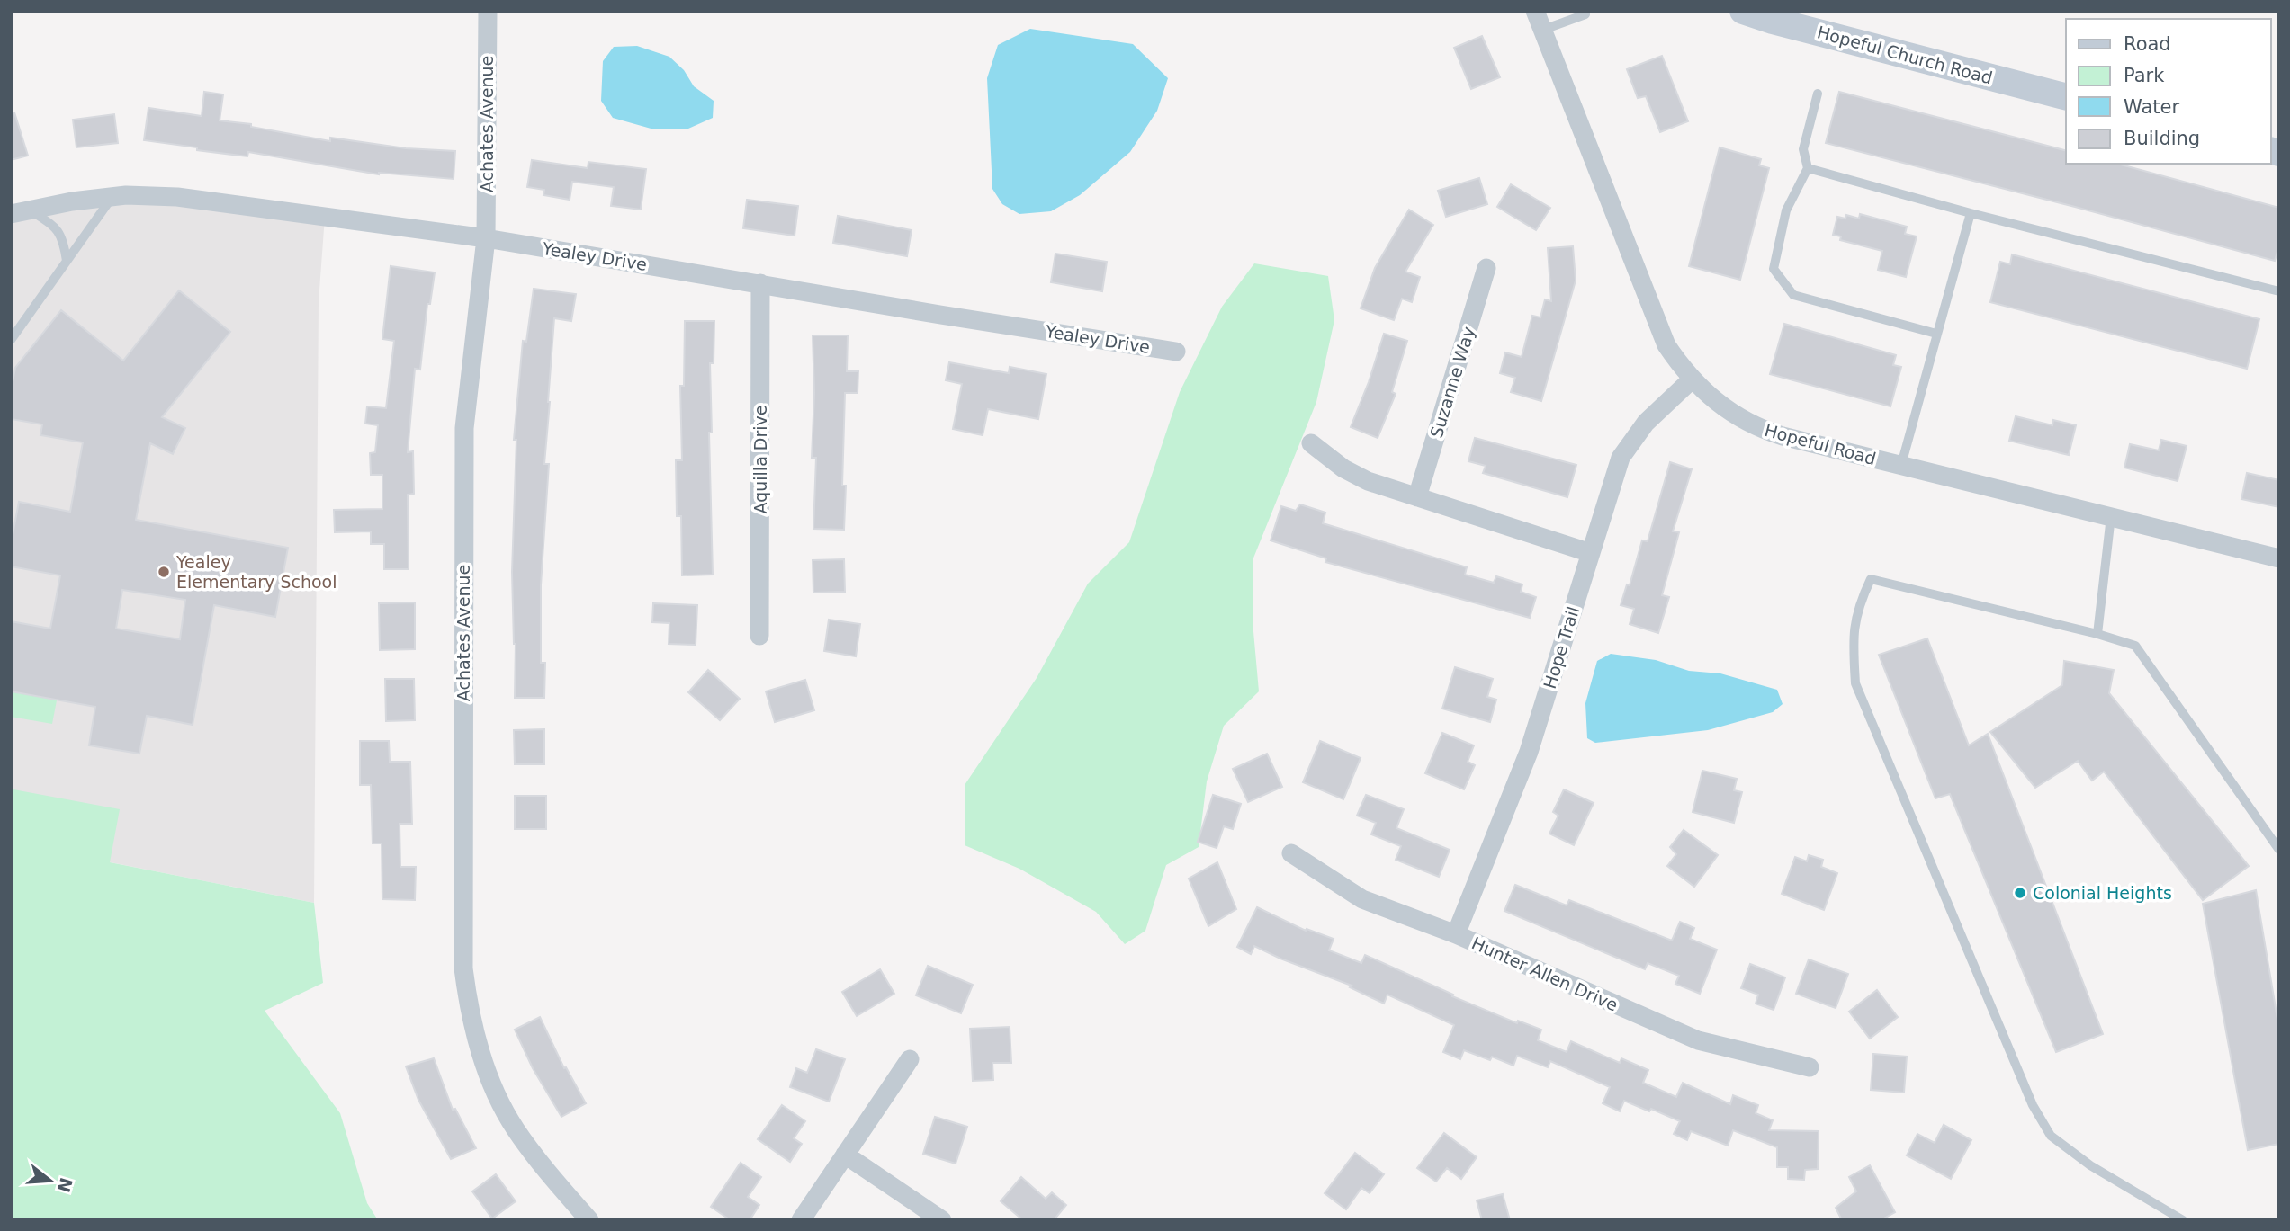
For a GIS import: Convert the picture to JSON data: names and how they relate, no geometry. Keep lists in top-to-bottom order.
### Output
{
  "streets": {
    "main road": ["Hopeful Church Road"],
    "street": [
      "Achates Avenue",
      "Yealey Drive",
      "Suzanne Way",
      "Hopeful Road",
      "Aquilla Drive",
      "Hope Trail",
      "Hunter Allen Drive"
    ]
  },
  "crossings": [
    ["Achates Avenue", "Yealey Drive"],
    ["Yealey Drive", "Aquilla Drive"],
    ["Hopeful Road", "Hope Trail"],
    ["Hope Trail", "Hunter Allen Drive"]
  ],
  "places": ["Yealey Elementary School", "Colonial Heights"],
  "legend": [
    "Road",
    "Park",
    "Water",
    "Building"
  ],
  "north": "right"
}
